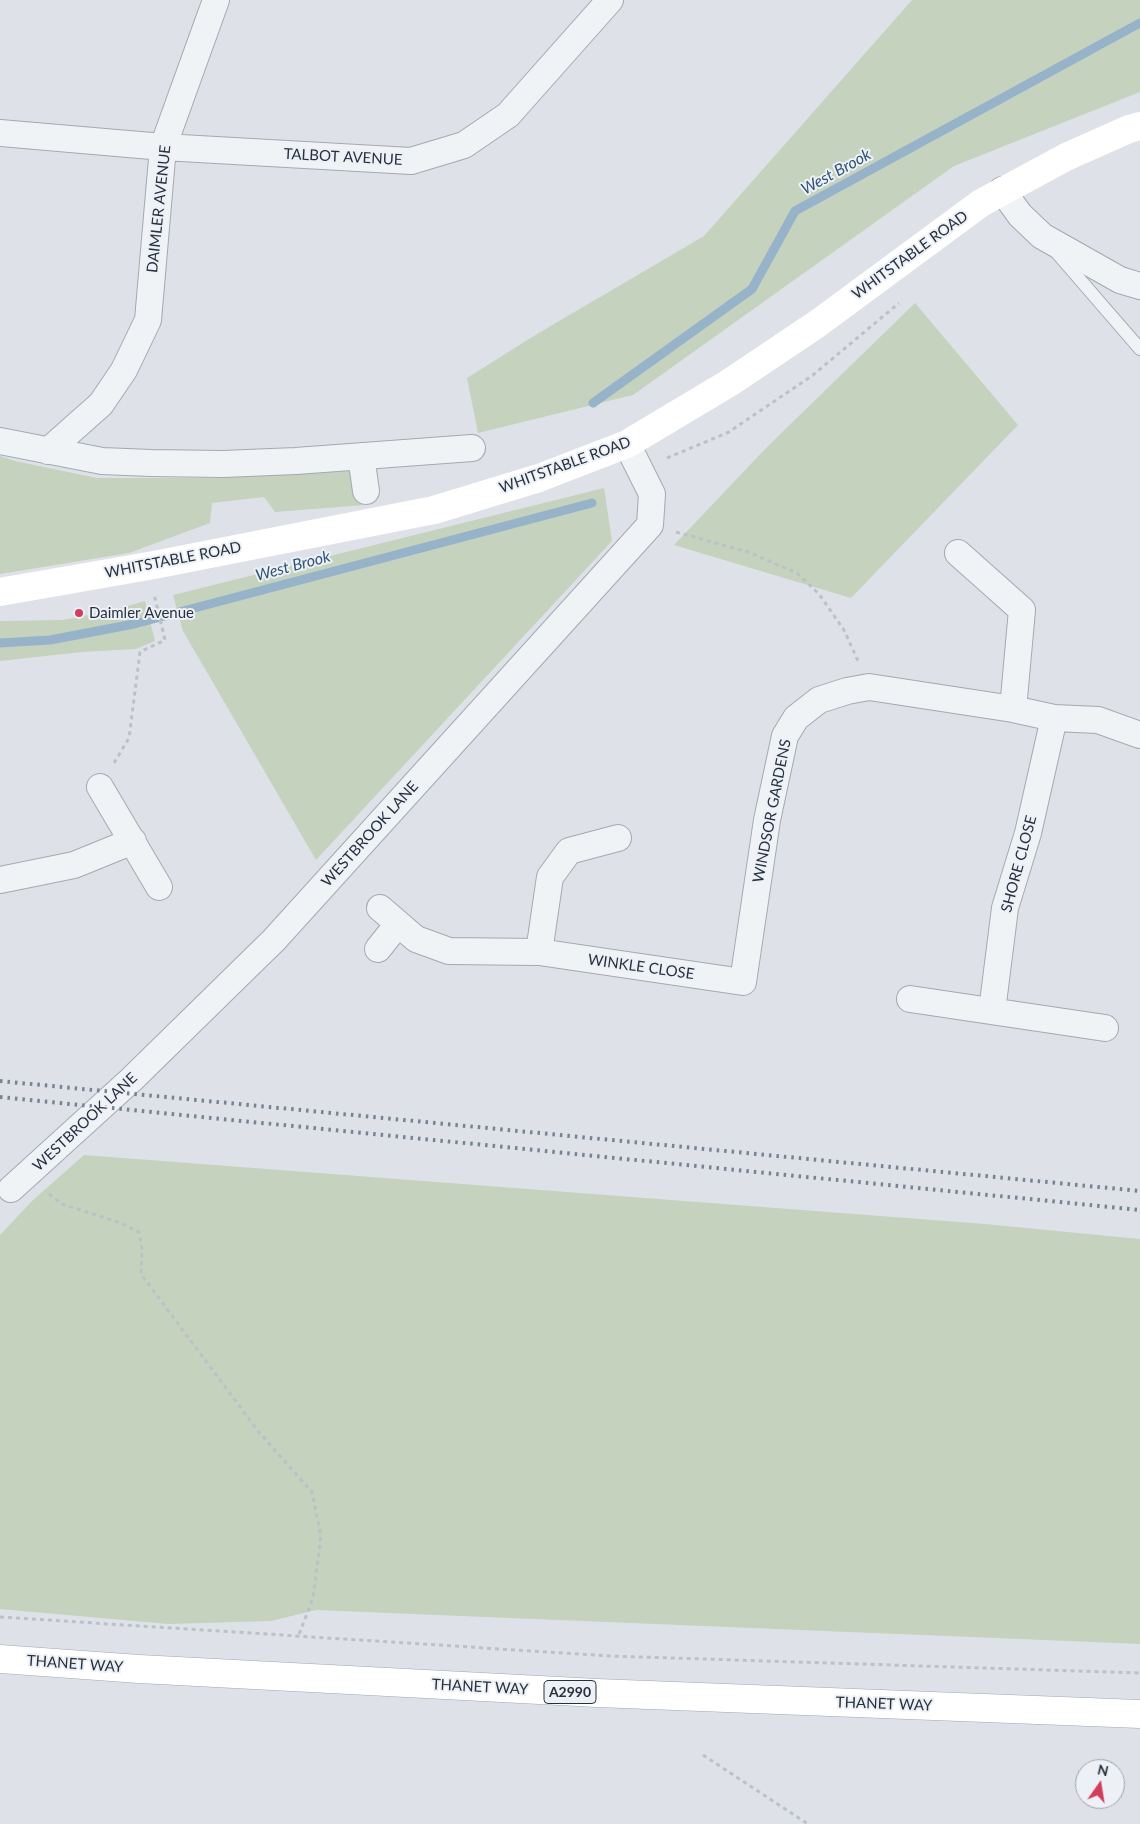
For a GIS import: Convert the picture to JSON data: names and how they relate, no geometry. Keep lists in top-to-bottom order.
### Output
{
  "streets": {
    "main road": ["WHITSTABLE ROAD", "THANET WAY", "A2990"],
    "street": [
      "TALBOT AVENUE",
      "DAIMLER AVENUE",
      "WINDSOR GARDENS",
      "WESTBROOK LANE",
      "SHORE CLOSE",
      "WINKLE CLOSE"
    ]
  },
  "crossings": [
    ["TALBOT AVENUE", "DAIMLER AVENUE"],
    ["WINDSOR GARDENS", "SHORE CLOSE"],
    ["WINDSOR GARDENS", "WINKLE CLOSE"]
  ],
  "water": ["West Brook"],
  "places": ["Daimler Avenue"],
  "north": "top"
}
